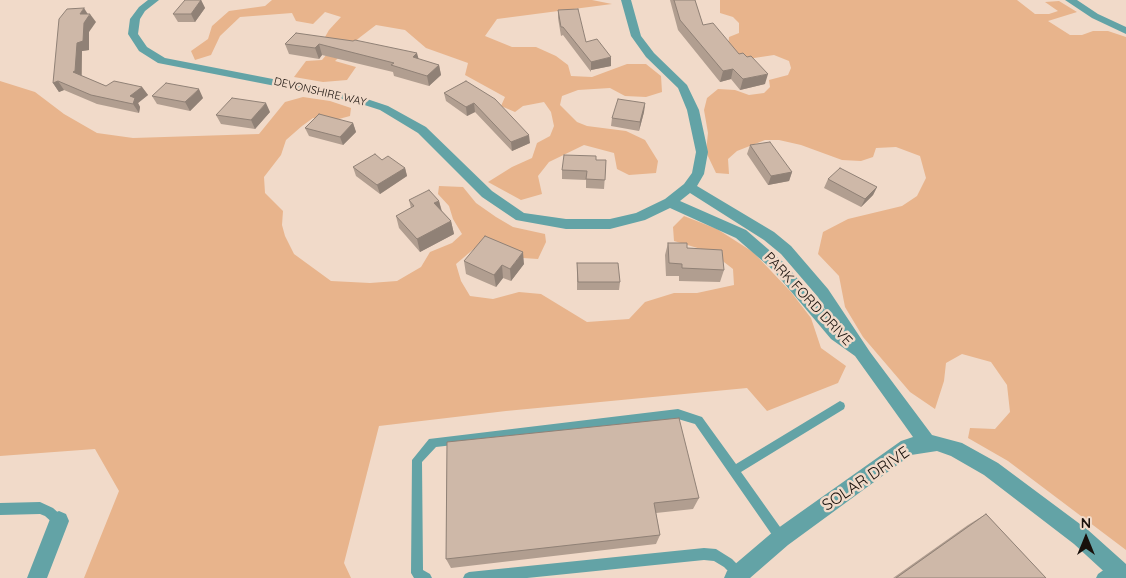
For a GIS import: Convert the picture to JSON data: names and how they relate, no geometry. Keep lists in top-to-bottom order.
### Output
{
  "streets": {
    "street": ["DEVONSHIRE WAY", "PARK FORD DRIVE", "SOLAR DRIVE"]
  },
  "crossings": [
    ["DEVONSHIRE WAY", "PARK FORD DRIVE"],
    ["PARK FORD DRIVE", "SOLAR DRIVE"]
  ],
  "north": "top"
}
